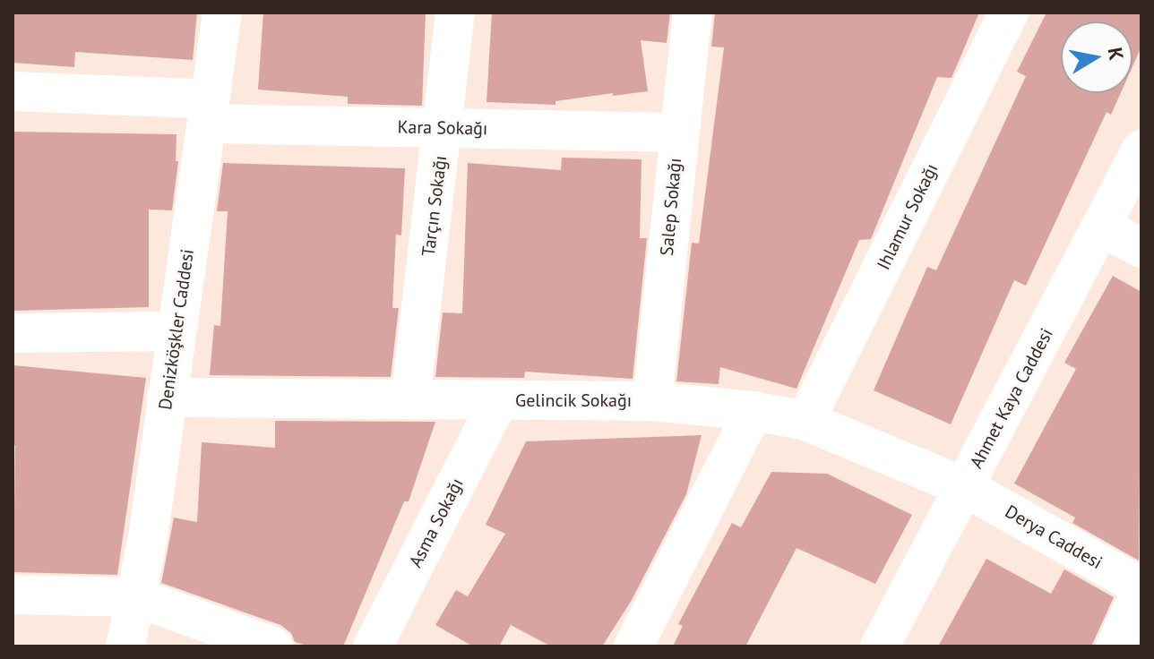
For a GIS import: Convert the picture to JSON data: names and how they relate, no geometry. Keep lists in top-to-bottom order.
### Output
{
  "streets": {
    "street": [
      "Kara Sokağı",
      "Tarçın Sokağı",
      "Salep Sokağı",
      "Ihlamur Sokağı",
      "Denizköşkler Caddesi",
      "Ahmet Kaya Caddesi",
      "Gelincik Sokağı",
      "Asma Sokağı",
      "Derya Caddesi"
    ]
  },
  "crossings": [
    ["Kara Sokağı", "Tarçın Sokağı"],
    ["Kara Sokağı", "Salep Sokağı"],
    ["Kara Sokağı", "Denizköşkler Caddesi"],
    ["Tarçın Sokağı", "Gelincik Sokağı"],
    ["Salep Sokağı", "Gelincik Sokağı"],
    ["Ihlamur Sokağı", "Gelincik Sokağı"],
    ["Denizköşkler Caddesi", "Gelincik Sokağı"],
    ["Ahmet Kaya Caddesi", "Gelincik Sokağı"],
    ["Ahmet Kaya Caddesi", "Derya Caddesi"],
    ["Gelincik Sokağı", "Asma Sokağı"],
    ["Gelincik Sokağı", "Derya Caddesi"]
  ],
  "north": "right"
}
